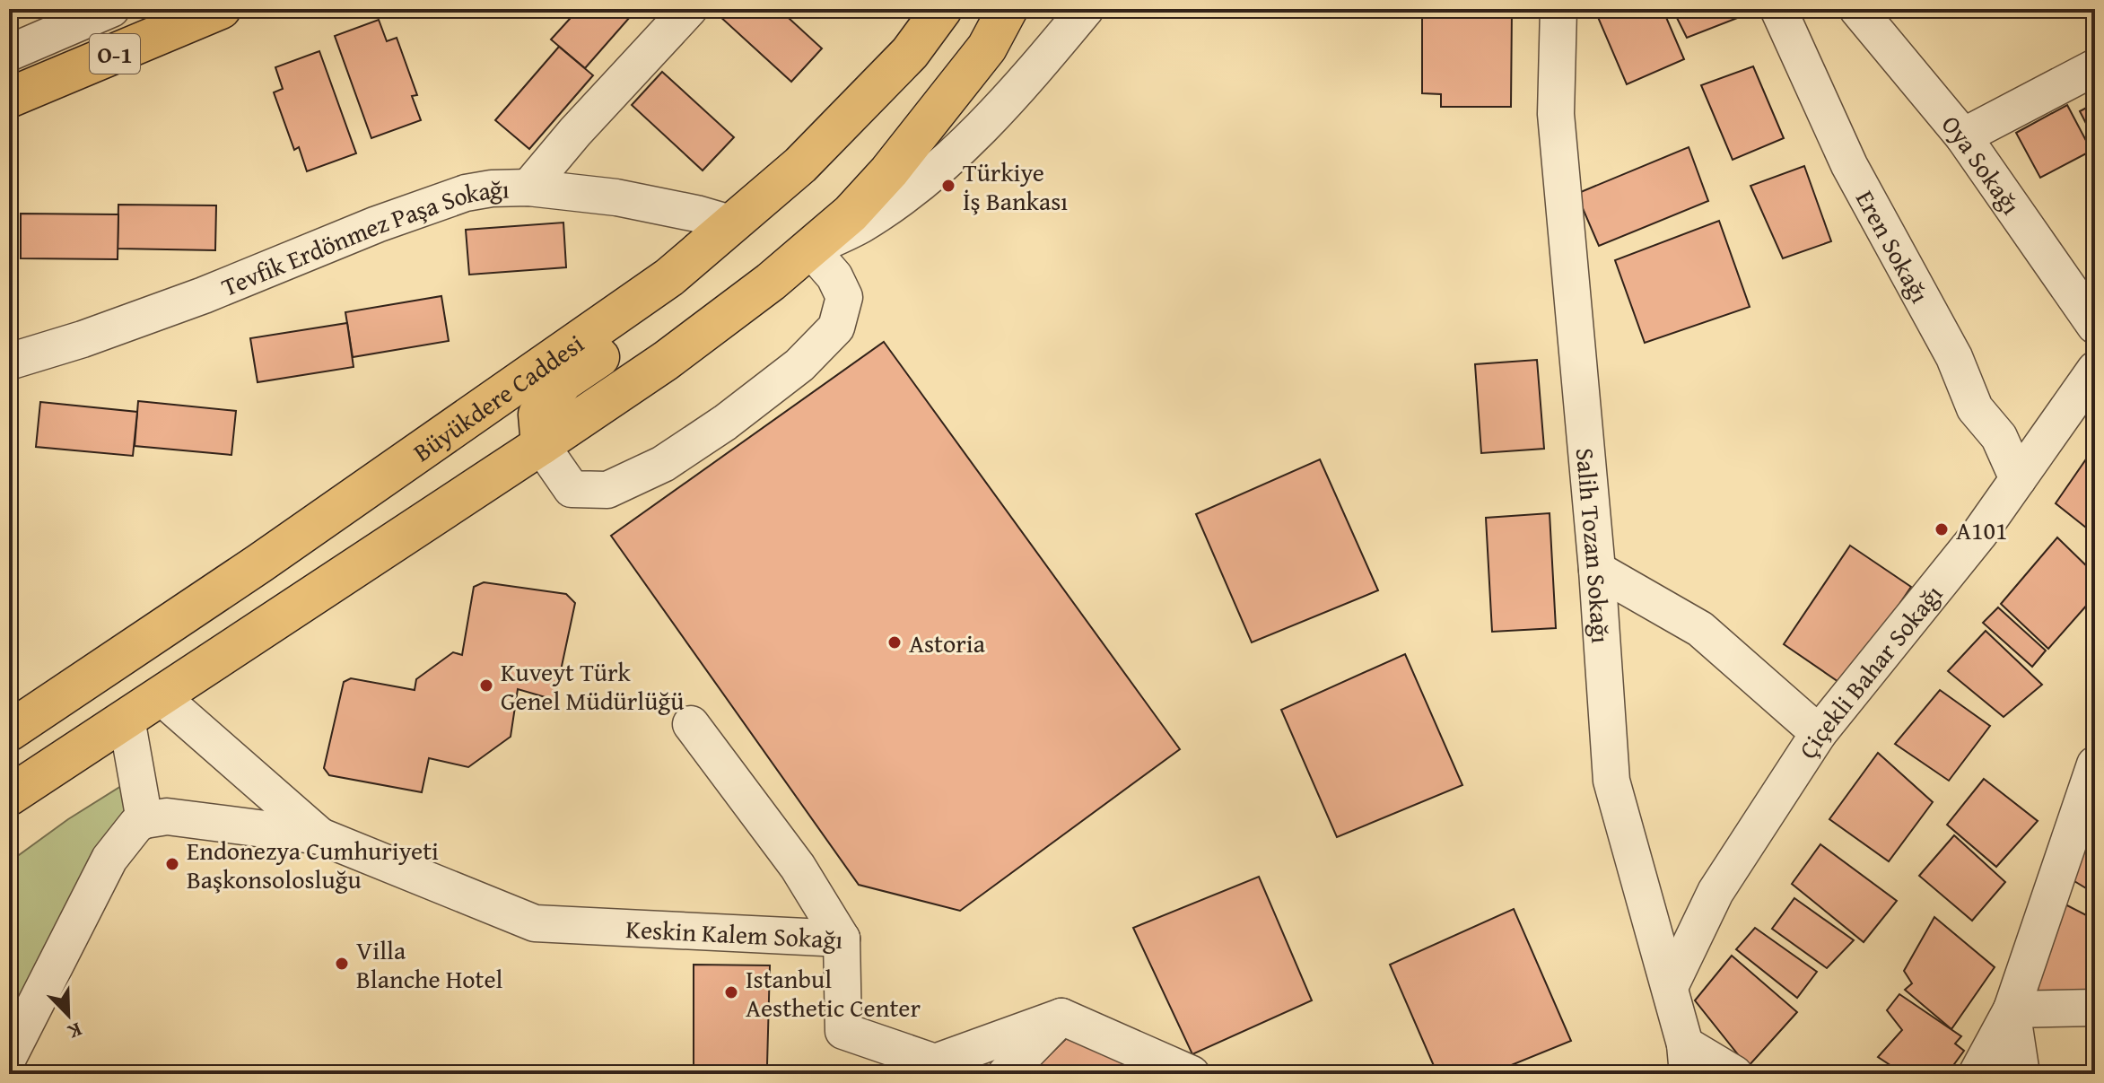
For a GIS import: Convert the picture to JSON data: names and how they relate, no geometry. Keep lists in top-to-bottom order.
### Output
{
  "streets": {
    "main road": ["O-1", "Büyükdere Caddesi"],
    "street": [
      "Oya Sokağı",
      "Tevfik Erdönmez Paşa Sokağı",
      "Eren Sokağı",
      "Salih Tozan Sokağı",
      "Çiçekli Bahar Sokağı",
      "Keskin Kalem Sokağı"
    ]
  },
  "crossings": [
    ["Tevfik Erdönmez Paşa Sokağı", "Büyükdere Caddesi"],
    ["Eren Sokağı", "Çiçekli Bahar Sokağı"],
    ["Salih Tozan Sokağı", "Çiçekli Bahar Sokağı"]
  ],
  "places": [
    "Türkiye İş Bankası",
    "A101",
    "Astoria",
    "Kuveyt Türk Genel Müdürlüğü",
    "Endonezya Cumhuriyeti Başkonsolosluğu",
    "Villa Blanche Hotel",
    "Istanbul Aesthetic Center"
  ],
  "north": "bottom right"
}
